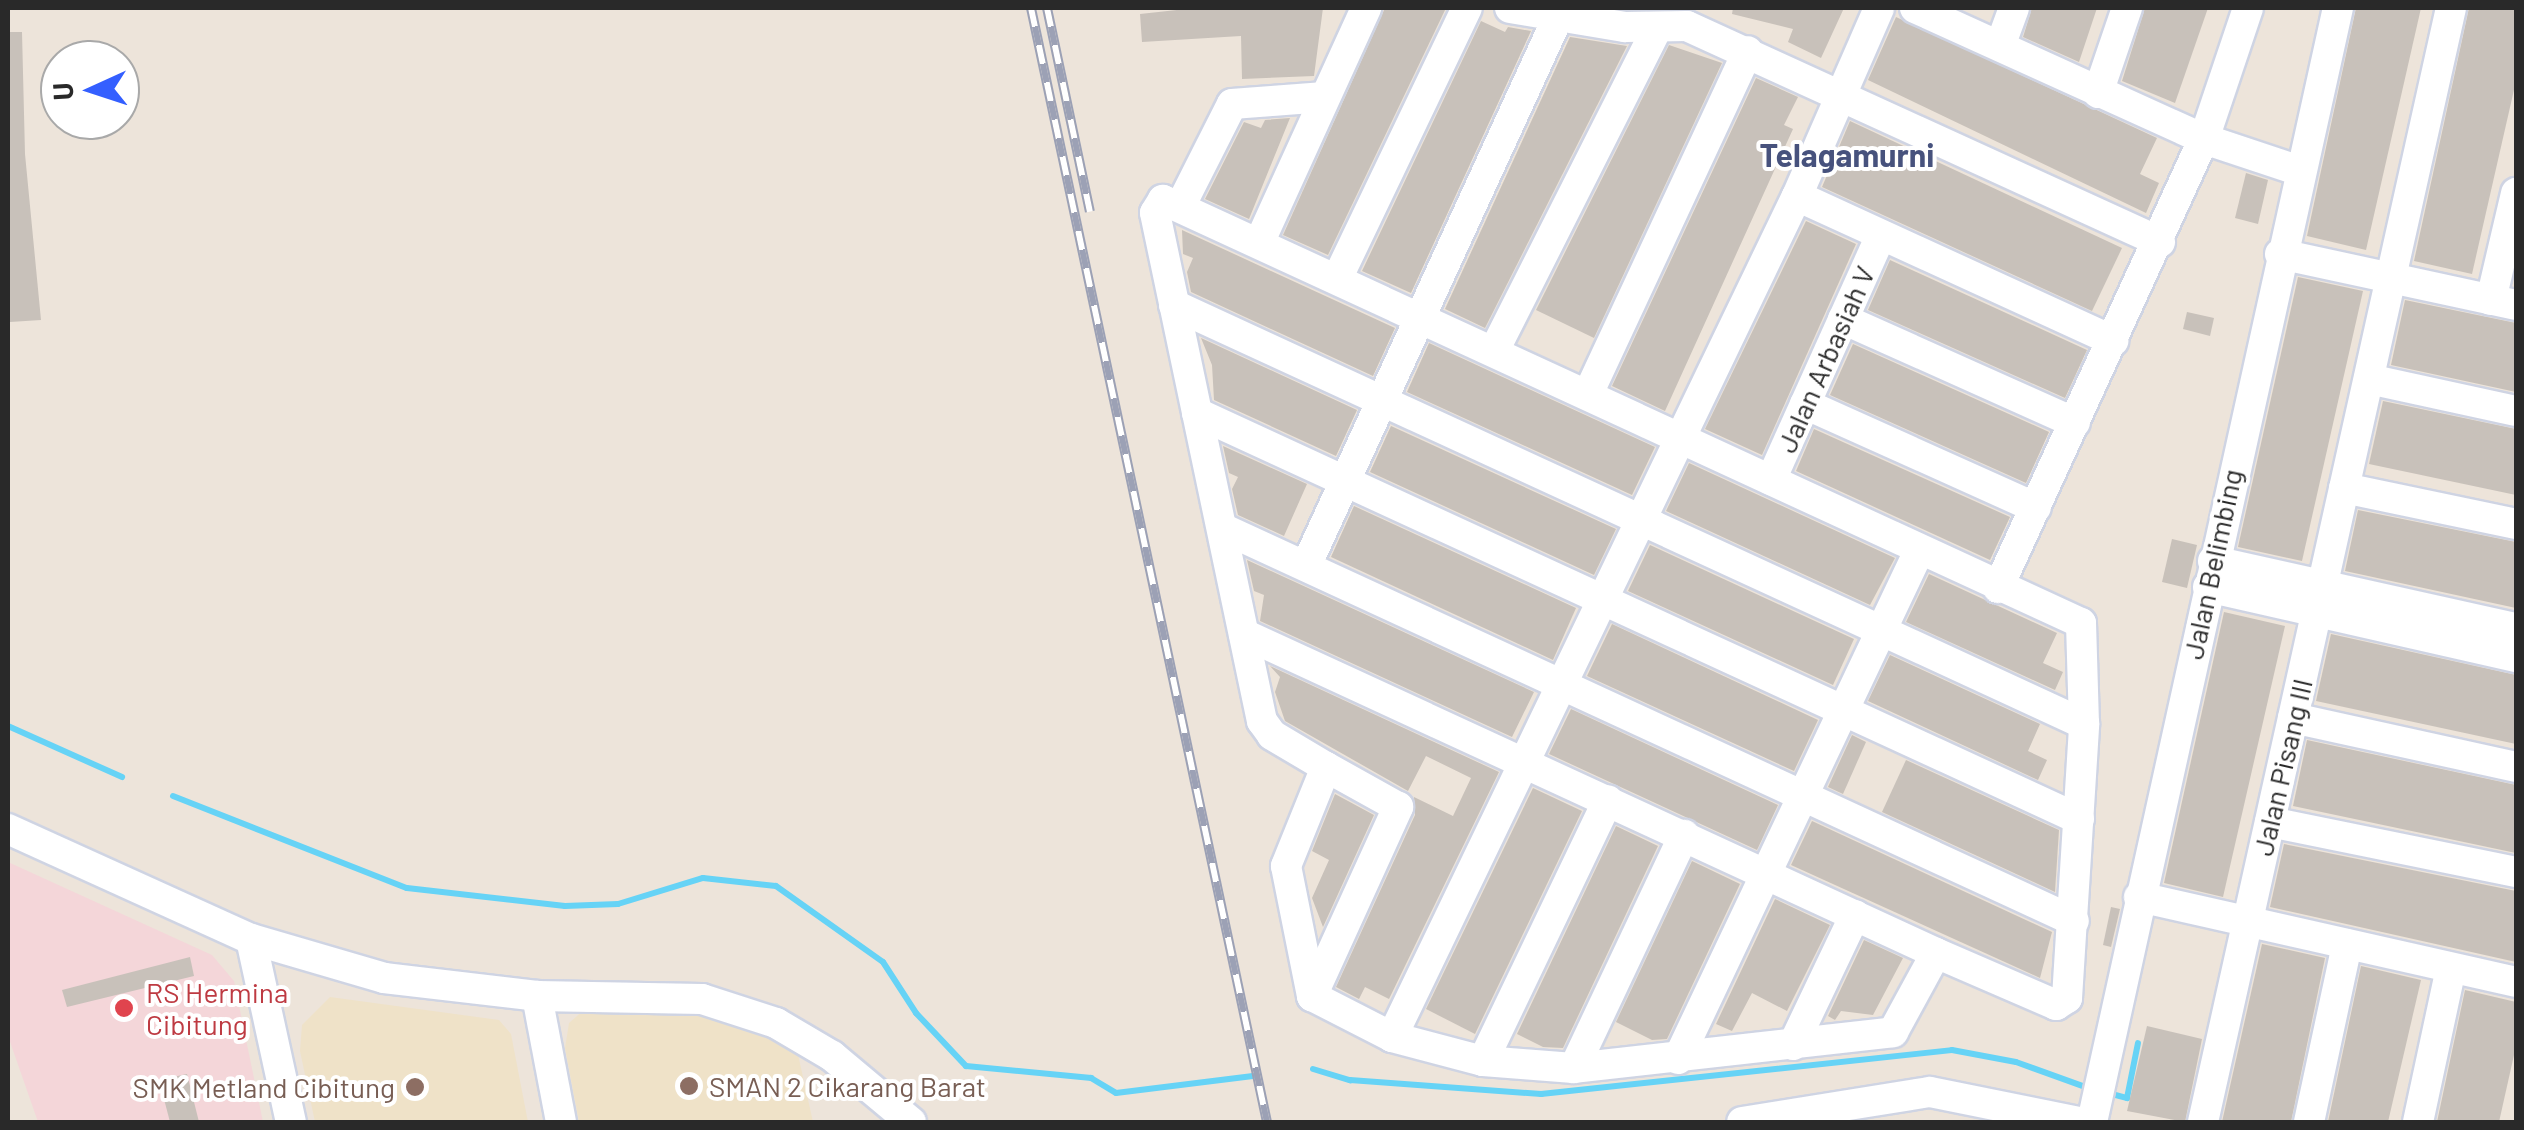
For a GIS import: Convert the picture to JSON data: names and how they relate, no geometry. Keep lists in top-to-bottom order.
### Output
{
  "streets": {
    "street": ["Jalan Arbasiah V", "Jalan Belimbing", "Jalan Pisang III"]
  },
  "districts": ["Telagamurni"],
  "places": ["RS Hermina Cibitung", "SMAN 2 Cikarang Barat", "SMK Metland Cibitung"],
  "north": "left"
}
